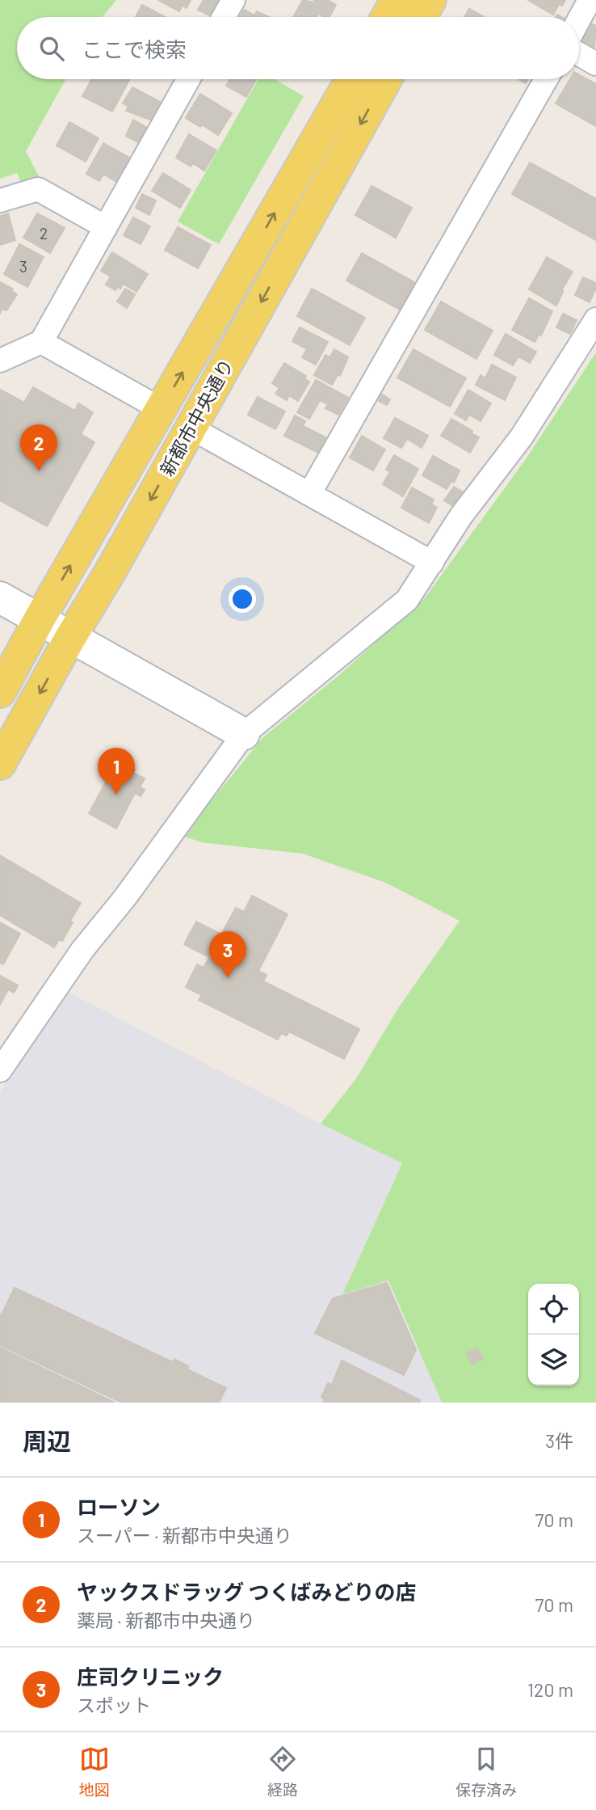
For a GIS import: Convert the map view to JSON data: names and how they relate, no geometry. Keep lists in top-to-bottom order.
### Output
{
  "streets": {
    "main road": ["新都市中央通り"]
  },
  "house_numbers": ["2", "3"],
  "page": {
    "search": "ここで検索",
    "pins": ["2", "1", "3"],
    "heading": ["周辺", "3件"],
    "list": [
      {
        "mark": "1",
        "name": "ローソン",
        "note": "スーパー · 新都市中央通り",
        "value": "70 m"
      },
      {
        "mark": "2",
        "name": "ヤックスドラッグ つくばみどりの店",
        "note": "薬局 · 新都市中央通り",
        "value": "70 m"
      },
      {
        "mark": "3",
        "name": "庄司クリニック",
        "note": "スポット",
        "value": "120 m"
      }
    ],
    "nav": ["地図", "経路", "保存済み"]
  }
}
